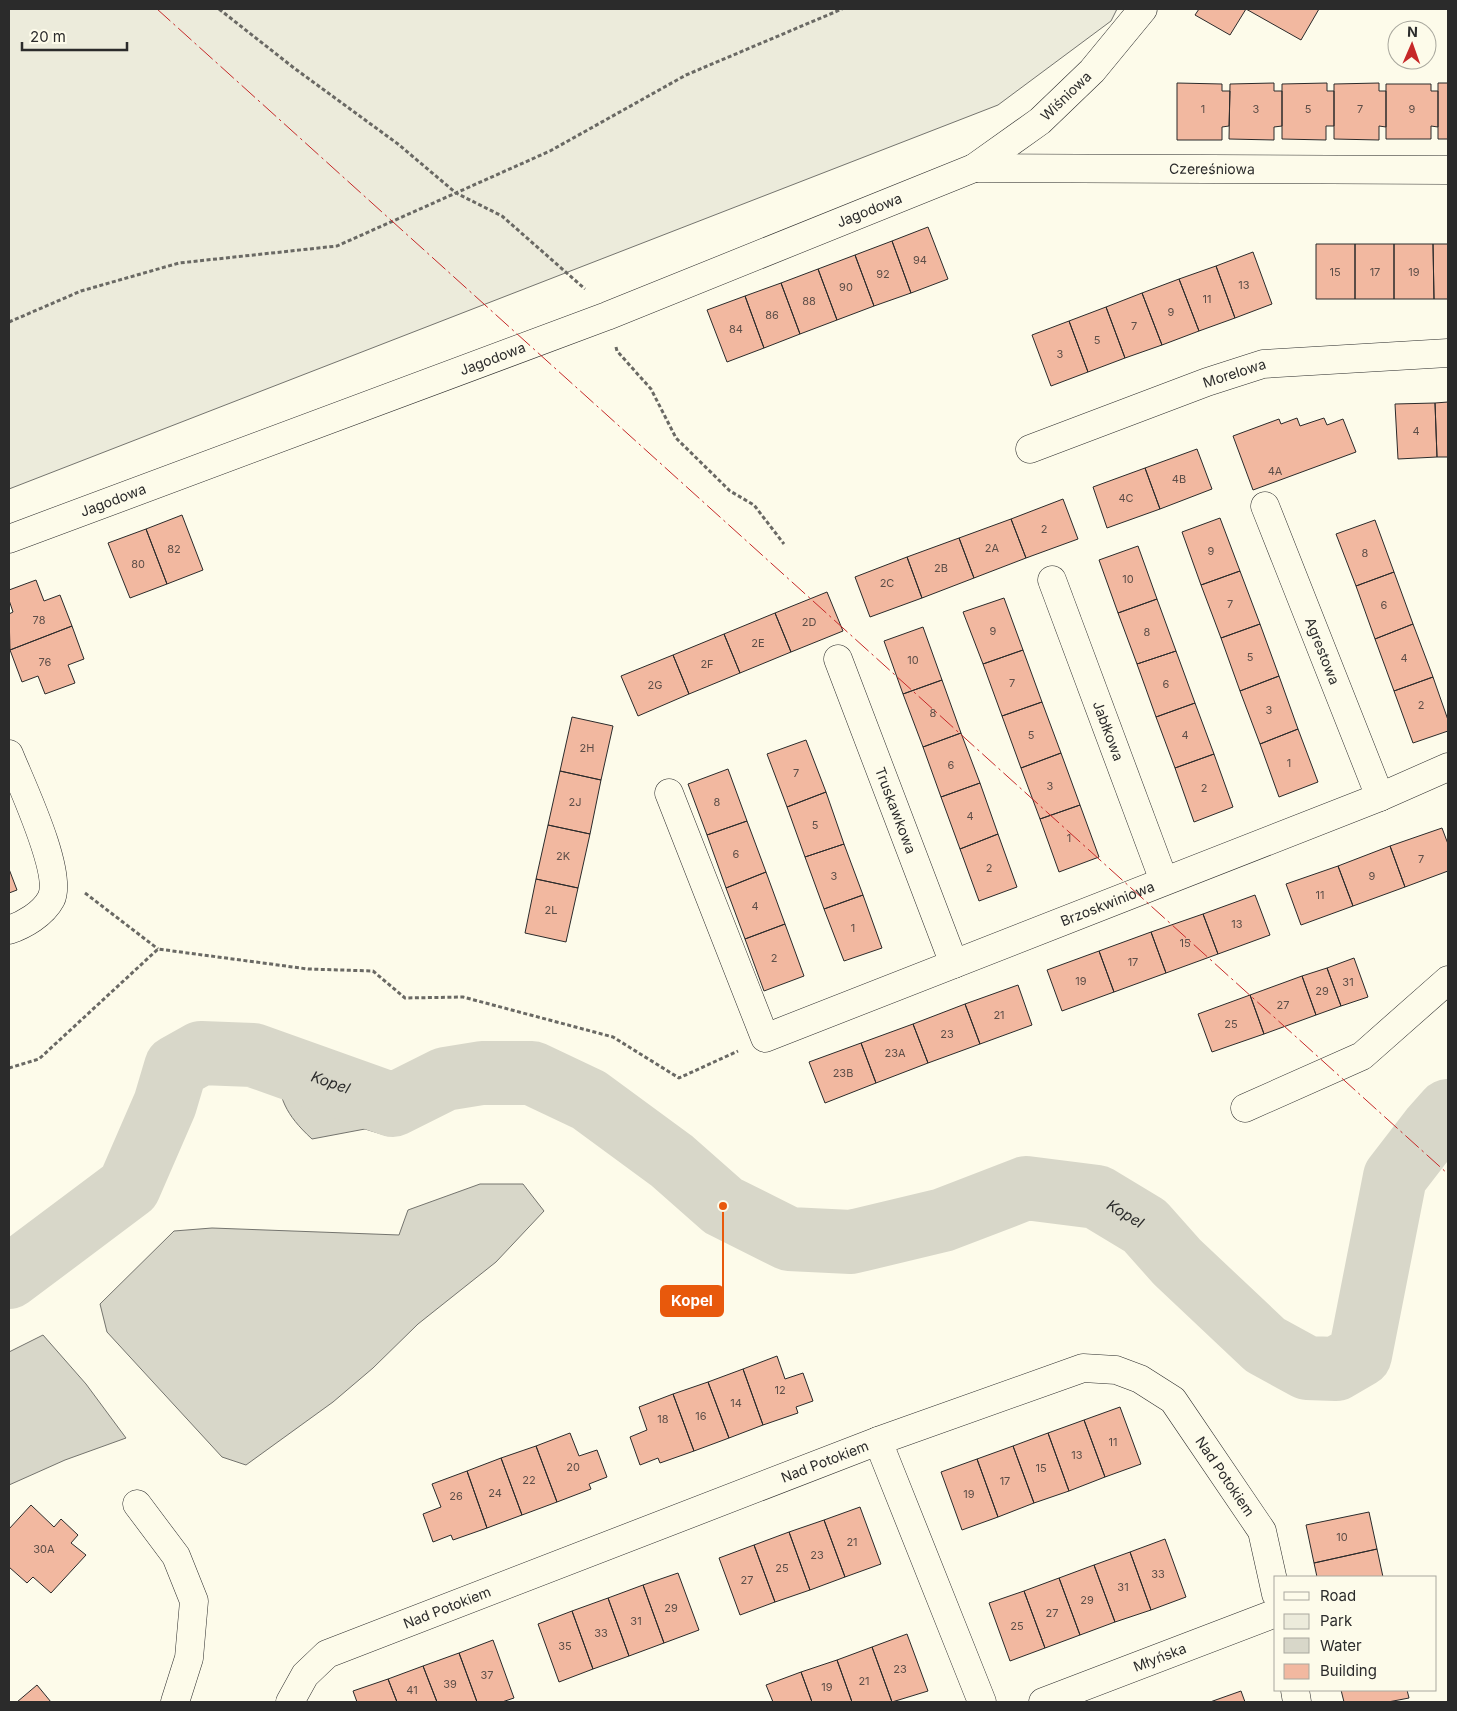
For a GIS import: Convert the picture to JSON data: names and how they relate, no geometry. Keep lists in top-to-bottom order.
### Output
{
  "streets": {
    "street": [
      "Wiśniowa",
      "Czereśniowa",
      "Jagodowa",
      "Morelowa",
      "Agrestowa",
      "Jabłkowa",
      "Truskawkowa",
      "Brzoskwiniowa",
      "Nad Potokiem",
      "Młyńska"
    ]
  },
  "crossings": [
    ["Wiśniowa", "Czereśniowa"],
    ["Wiśniowa", "Jagodowa"],
    ["Czereśniowa", "Jagodowa"],
    ["Agrestowa", "Brzoskwiniowa"],
    ["Jabłkowa", "Brzoskwiniowa"],
    ["Truskawkowa", "Brzoskwiniowa"]
  ],
  "water": ["Kopel"],
  "places": ["Kopel"],
  "house_numbers": [
    "1",
    "3",
    "5",
    "7",
    "9",
    "94",
    "15",
    "17",
    "19",
    "92",
    "13",
    "90",
    "11",
    "88",
    "9",
    "86",
    "7",
    "84",
    "5",
    "3",
    "4",
    "4A",
    "4B",
    "4C",
    "2",
    "2A",
    "82",
    "9",
    "8",
    "80",
    "2B",
    "10",
    "2C",
    "7",
    "6",
    "78",
    "2D",
    "9",
    "8",
    "2E",
    "5",
    "4",
    "10",
    "76",
    "2F",
    "7",
    "6",
    "2G",
    "2",
    "3",
    "8",
    "5",
    "4",
    "2H",
    "1",
    "6",
    "7",
    "3",
    "2",
    "2J",
    "8",
    "4",
    "5",
    "1",
    "6",
    "2K",
    "7",
    "2",
    "3",
    "9",
    "11",
    "4",
    "2L",
    "13",
    "1",
    "15",
    "2",
    "17",
    "19",
    "31",
    "29",
    "27",
    "21",
    "25",
    "23",
    "23A",
    "23B",
    "12",
    "14",
    "16",
    "18",
    "11",
    "13",
    "20",
    "15",
    "22",
    "17",
    "24",
    "19",
    "26",
    "10",
    "21",
    "30A",
    "23",
    "25",
    "33",
    "27",
    "31",
    "29",
    "29",
    "27",
    "31",
    "25",
    "33",
    "35",
    "23",
    "37",
    "21",
    "39",
    "19",
    "41"
  ],
  "legend": [
    "Road",
    "Park",
    "Water",
    "Building"
  ],
  "scale_bar": "20 m",
  "north": "top"
}
